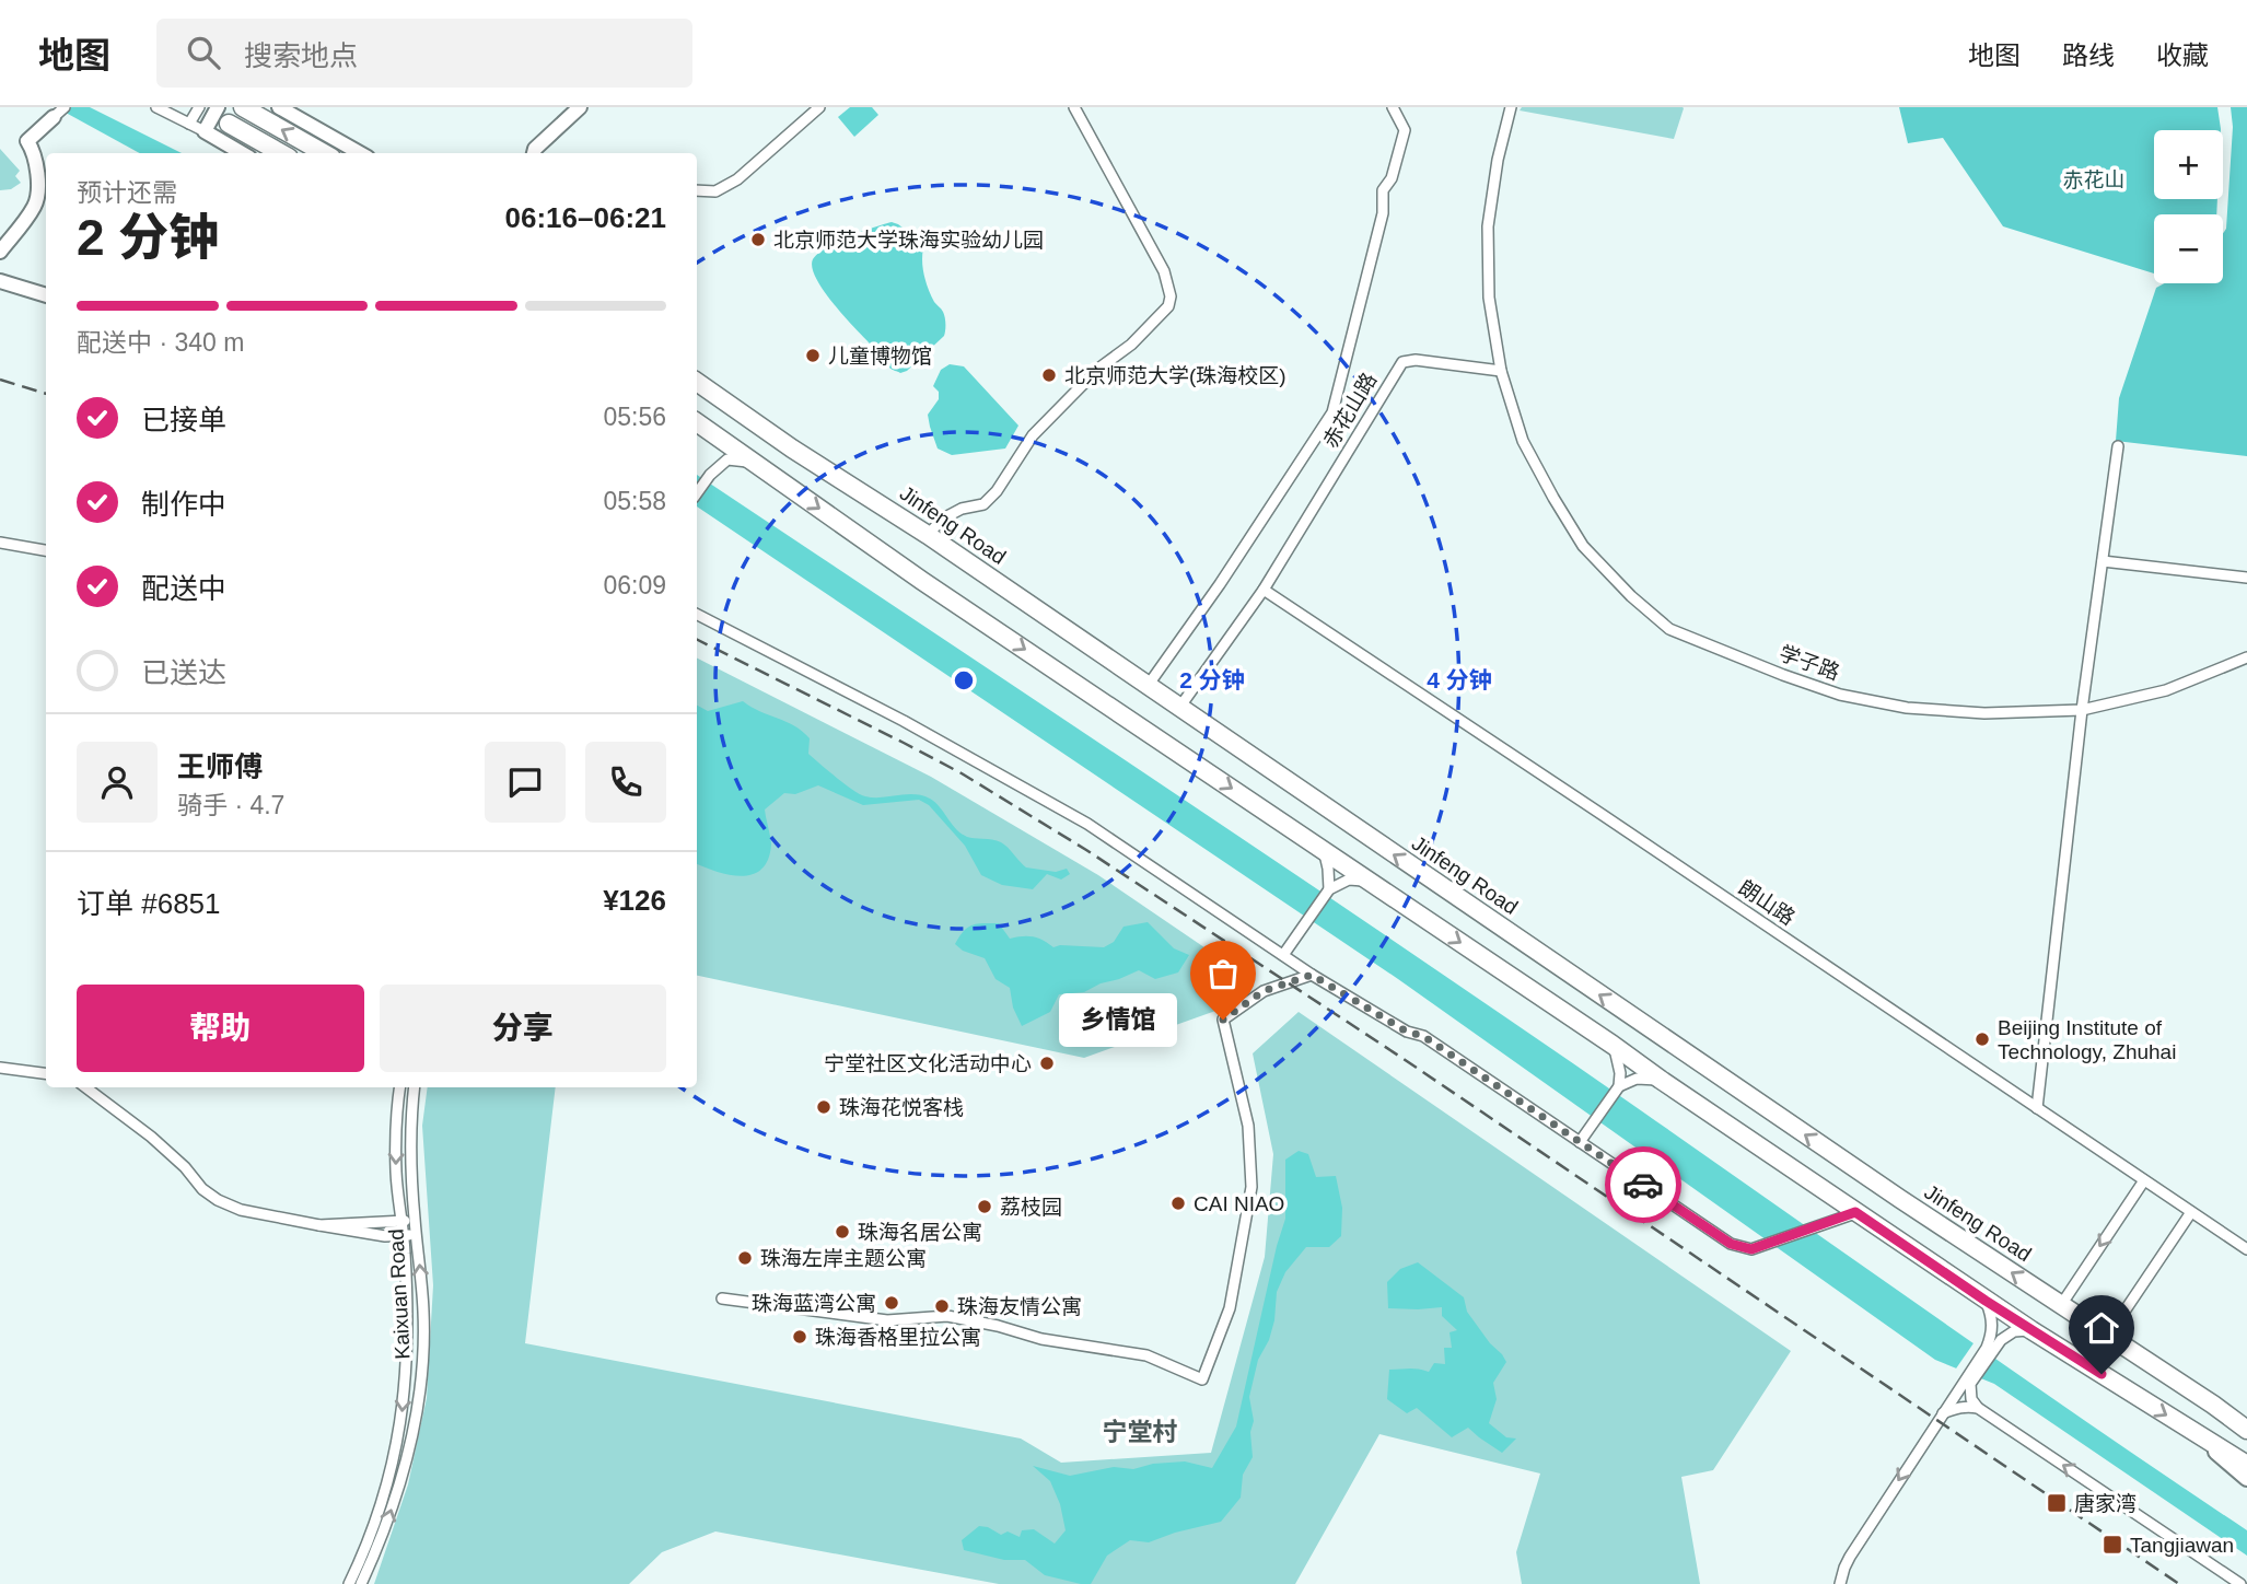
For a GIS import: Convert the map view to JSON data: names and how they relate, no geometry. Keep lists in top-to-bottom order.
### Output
{
  "streets": {
    "highway": ["Jinfeng Road"],
    "street": [
      "赤花山路",
      "学子路",
      "朗山路",
      "Kaixuan Road"
    ]
  },
  "crossings": [
    ["赤花山路", "Jinfeng Road"],
    ["赤花山路", "学子路"],
    ["赤花山路", "朗山路"]
  ],
  "districts": ["宁堂村"],
  "parks": ["赤花山"],
  "places": {
    "other": [
      "北京师范大学珠海实验幼儿园",
      "儿童博物馆",
      "北京师范大学(珠海校区)",
      "乡情馆",
      "Beijing Institute of Technology, Zhuhai",
      "宁堂社区文化活动中心",
      "珠海花悦客栈",
      "CAI NIAO",
      "荔枝园",
      "珠海名居公寓",
      "珠海左岸主题公寓",
      "珠海蓝湾公寓",
      "珠海友情公寓",
      "珠海香格里拉公寓"
    ],
    "transit": ["唐家湾", "Tangjiawan"]
  },
  "page": {
    "header": "地图",
    "search": "搜索地点",
    "nav": ["地图", "路线", "收藏"],
    "map_buttons": ["+", "−"],
    "heading": ["2 分钟", "预计还需", "06:16–06:21"],
    "panel": [
      "王师傅",
      "骑手 · 4.7",
      "订单 #6851",
      "¥126"
    ],
    "bar": "配送中 · 340 m",
    "list": [
      ["已接单", "05:56"],
      ["制作中", "05:58"],
      ["配送中", "06:09"],
      "已送达"
    ],
    "buttons": ["帮助", "分享"],
    "bubble": "乡情馆"
  },
  "rings": ["2 分钟", "4 分钟"]
}
